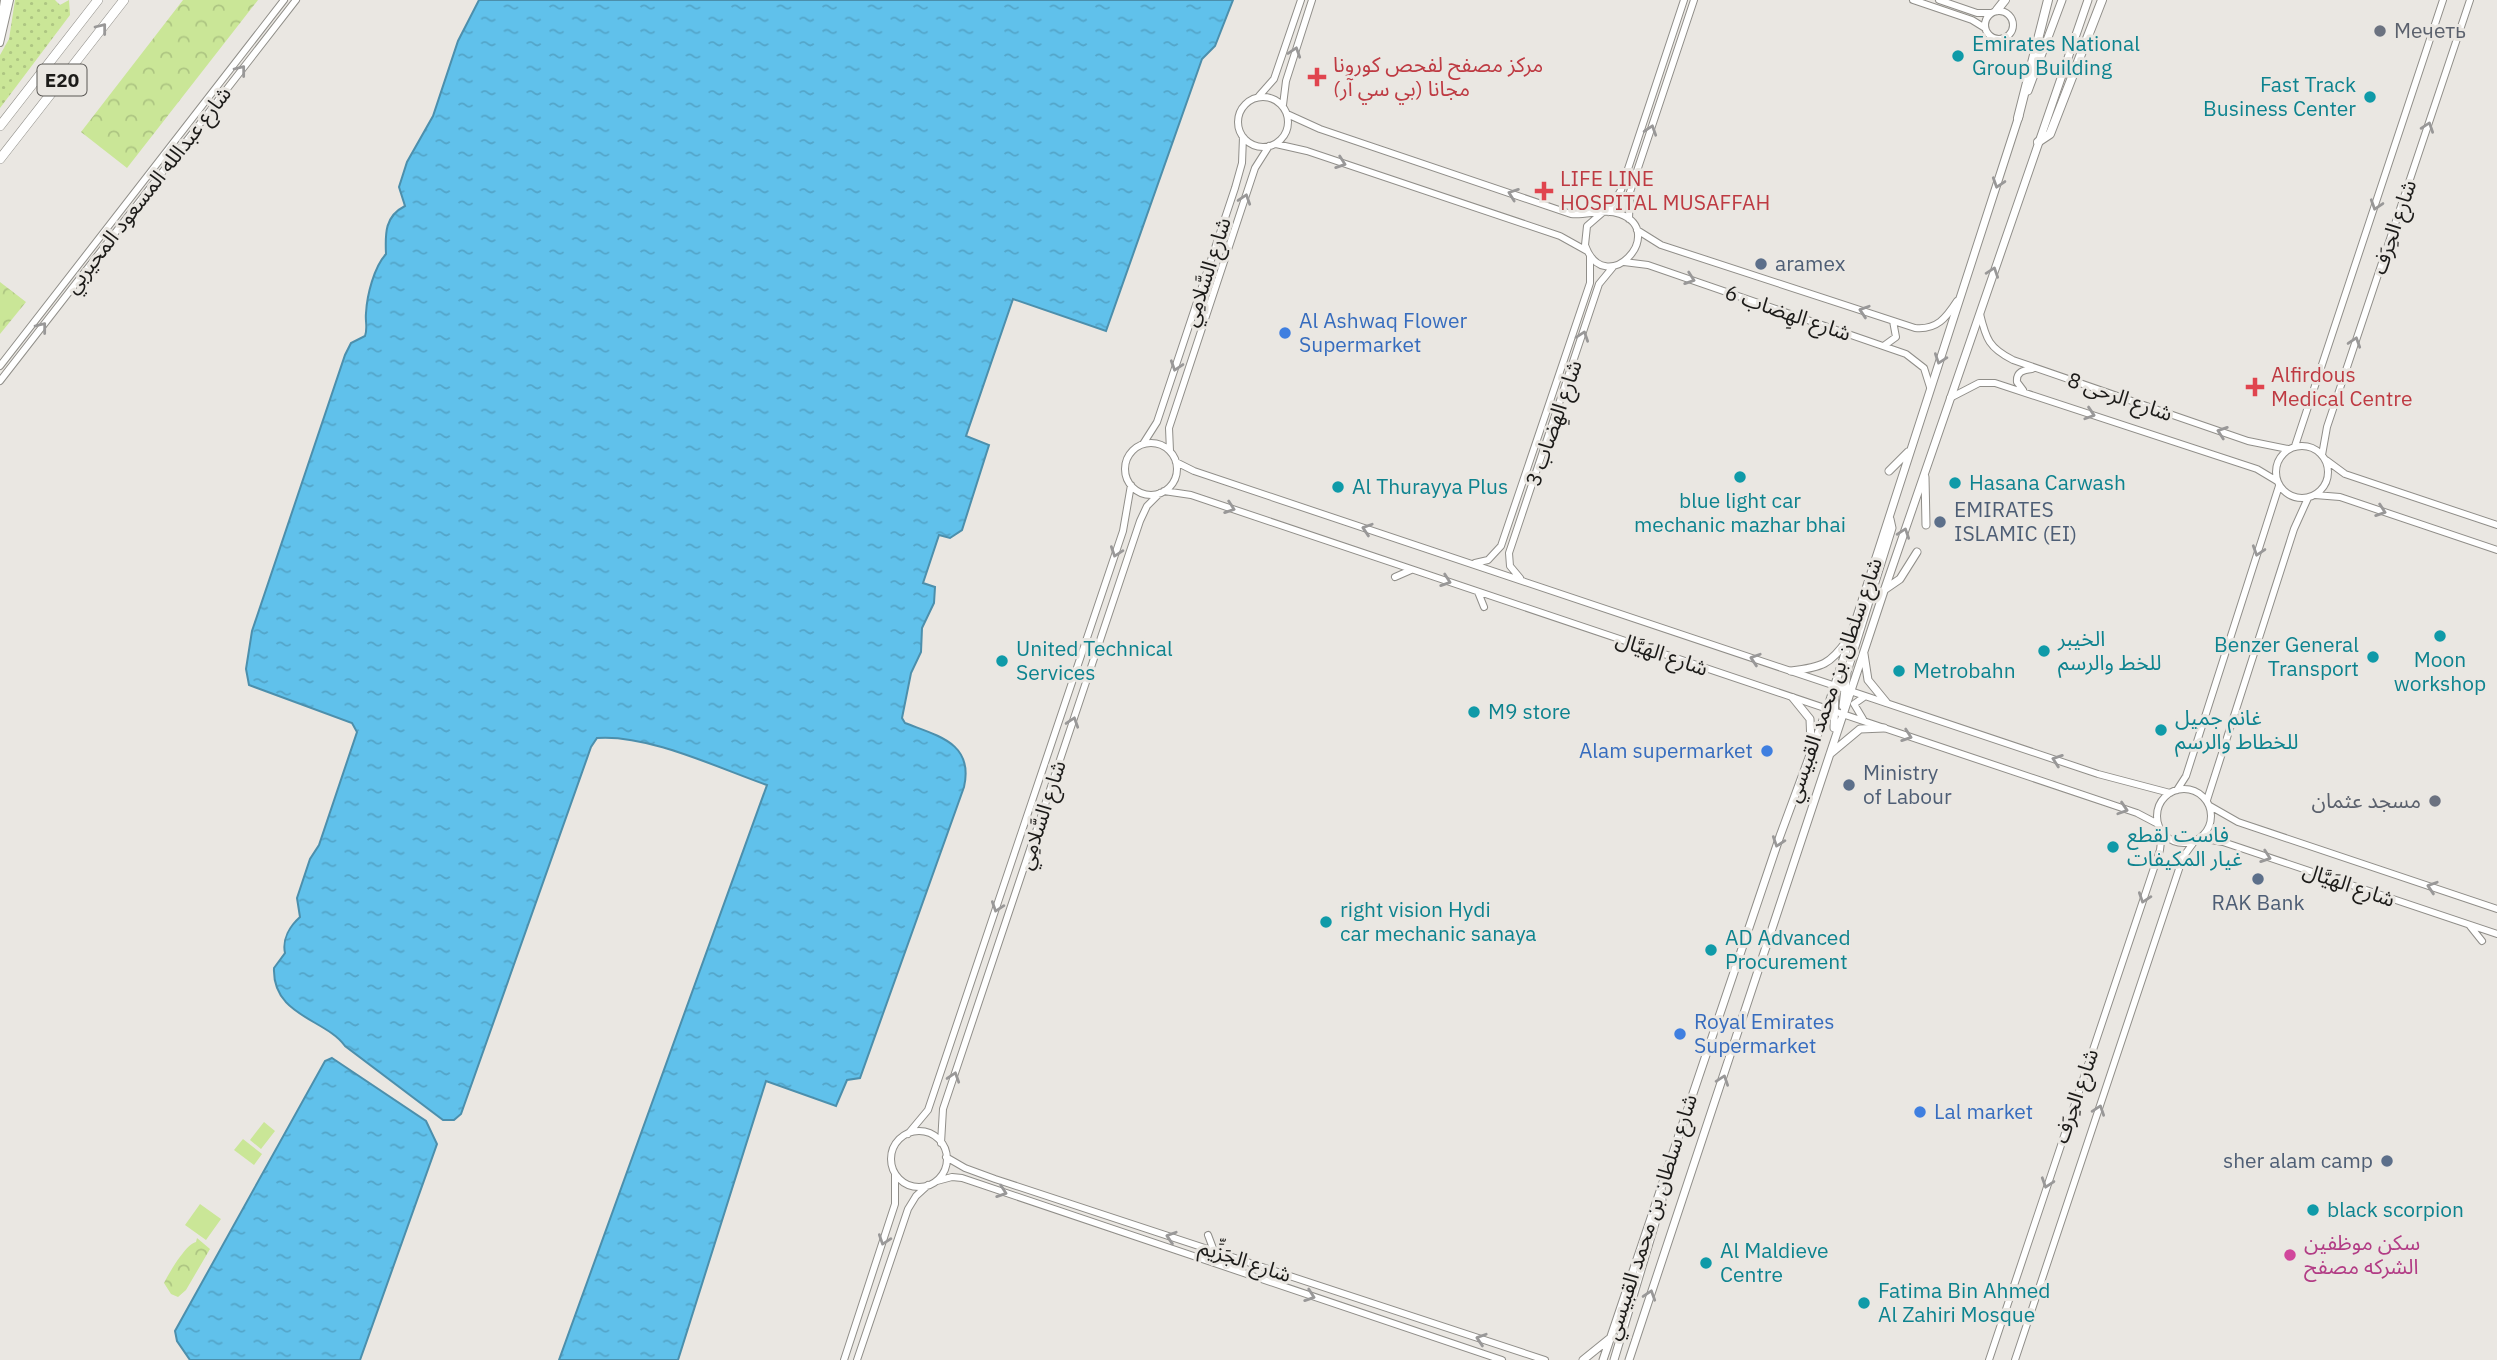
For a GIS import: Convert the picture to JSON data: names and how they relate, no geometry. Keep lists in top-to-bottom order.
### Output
{
  "streets": {
    "highway": ["E20"],
    "main road": ["شارع سلطان بن محمد القبيسي"],
    "street": [
      "شارع عبدالله المسعود المحيربي",
      "شارع الحِرَف",
      "شارع السَّلامِي",
      "شارع الهِضاب 6",
      "شارع الرحى 8",
      "شارع الهِضاب 3",
      "شارع الهَيَّال",
      "شارع الجَزِّيم"
    ]
  },
  "crossings": [
    ["شارع الحِرَف", "شارع الرحى 8"],
    ["شارع الحِرَف", "شارع الهَيَّال"],
    ["شارع السَّلامِي", "شارع الهَيَّال"],
    ["شارع السَّلامِي", "شارع الجَزِّيم"],
    ["شارع الهِضاب 6", "شارع الهِضاب 3"],
    ["شارع الهِضاب 6", "شارع سلطان بن محمد القبيسي"],
    ["شارع الرحى 8", "شارع سلطان بن محمد القبيسي"],
    ["شارع الهِضاب 3", "شارع الهَيَّال"],
    ["شارع الهَيَّال", "شارع سلطان بن محمد القبيسي"]
  ],
  "places": {
    "other": [
      "Мечеть",
      "Emirates National Group Building",
      "Fast Track Business Center",
      "aramex",
      "Al Ashwaq Flower Supermarket",
      "blue light car mechanic mazhar bhai",
      "Hasana Carwash",
      "Al Thurayya Plus",
      "EMIRATES ISLAMIC (EI)",
      "Moon workshop",
      "الخیبر للخط والرسم",
      "Benzer General Transport",
      "United Technical Services",
      "Metrobahn",
      "M9 store",
      "غانم جمیل للخطاط والرسم",
      "Alam supermarket",
      "Ministry of Labour",
      "مسجد عثمان",
      "فاست لقطع غيار المكيفات",
      "RAK Bank",
      "right vision Hydi car mechanic sanaya",
      "AD Advanced Procurement",
      "Royal Emirates Supermarket",
      "Lal market",
      "sher alam camp",
      "black scorpion",
      "سكن موظفين الشركه مصفح",
      "Al Maldieve Centre",
      "Fatima Bin Ahmed Al Zahiri Mosque"
    ],
    "health": ["مركز مصفح لفحص كورونا (بي سي آر) مجانا", "LIFE LINE HOSPITAL MUSAFFAH", "Alfirdous Medical Centre"]
  }
}
